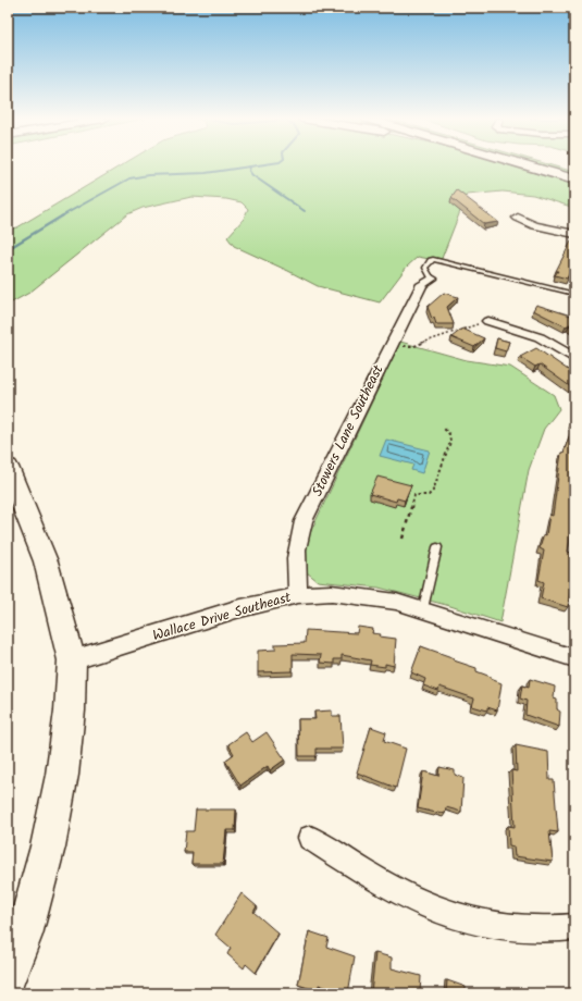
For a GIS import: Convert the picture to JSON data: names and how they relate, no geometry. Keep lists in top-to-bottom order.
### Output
{
  "streets": {
    "street": ["Stowers Lane Southeast", "Wallace Drive Southeast"]
  },
  "crossings": [
    ["Stowers Lane Southeast", "Wallace Drive Southeast"]
  ]
}
